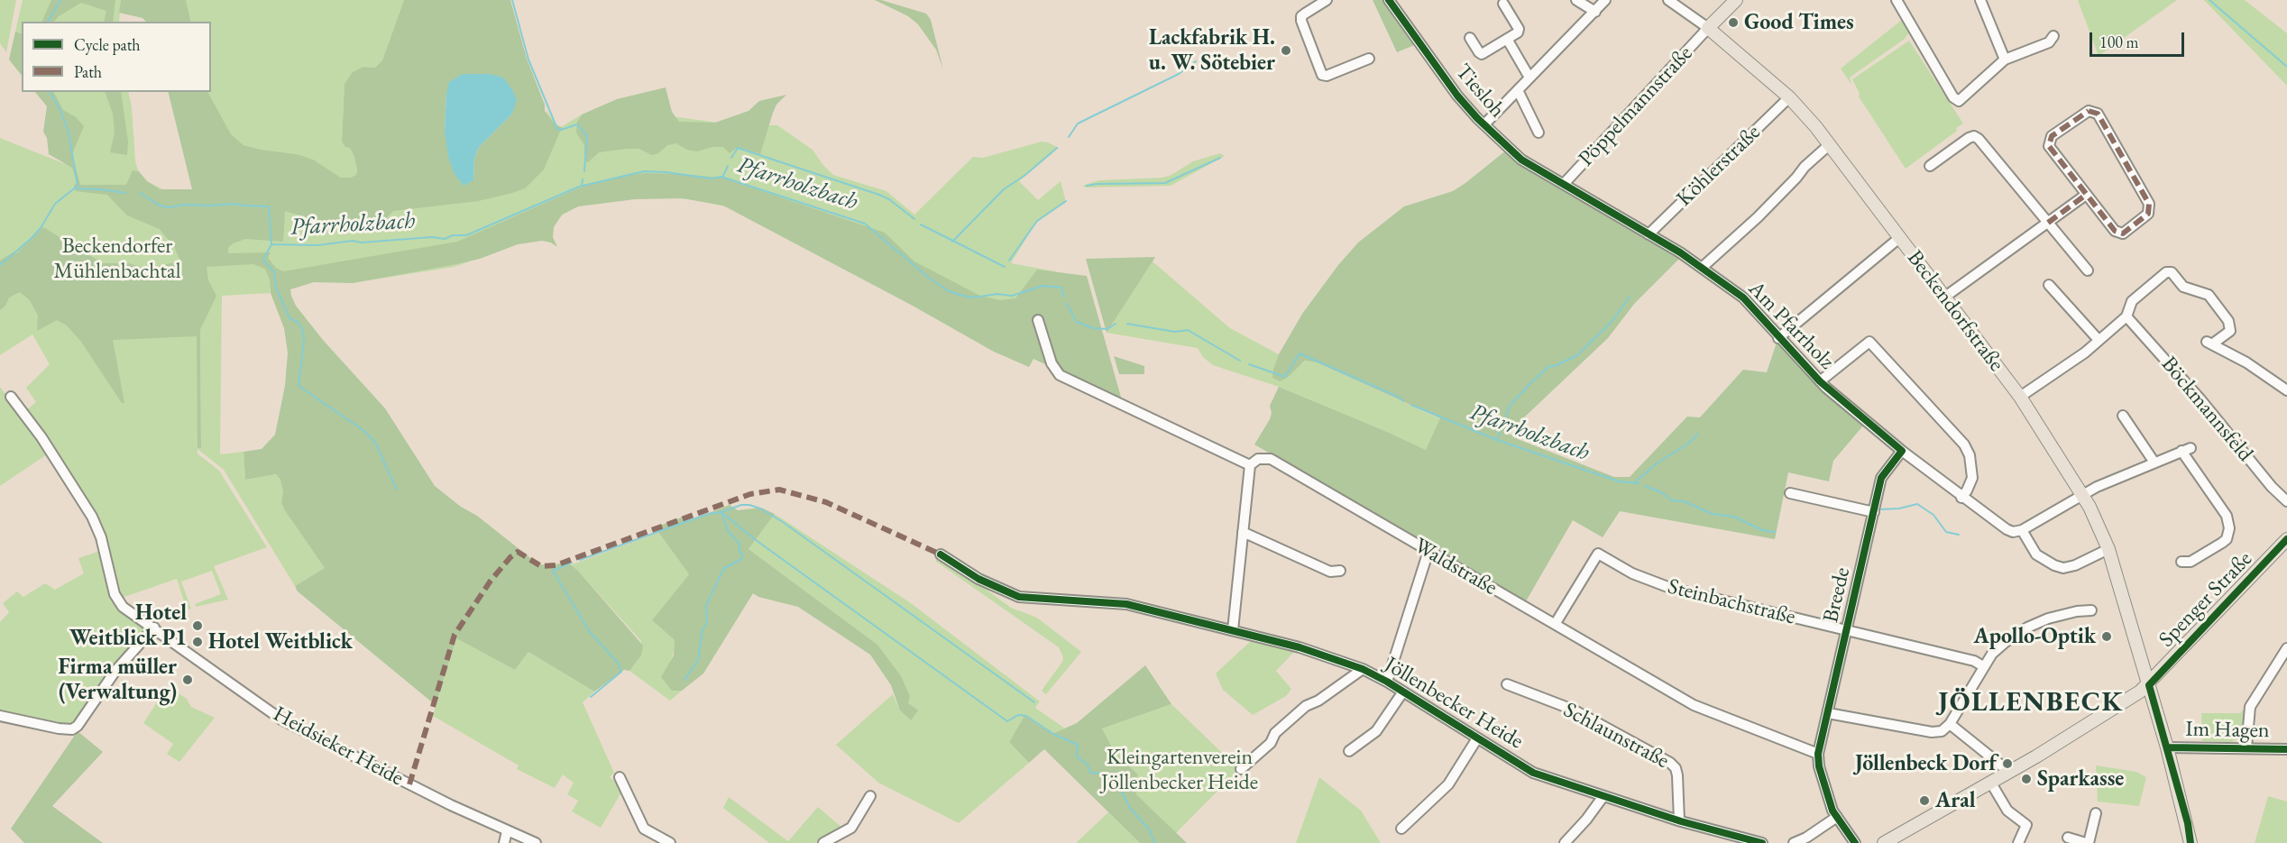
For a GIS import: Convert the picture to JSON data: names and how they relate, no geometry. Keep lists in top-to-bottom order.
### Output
{
  "streets": {
    "main road": ["Beckendorfstraße", "Spenger Straße"],
    "street": [
      "Tiesloh",
      "Pöppelmannstraße",
      "Köhlerstraße",
      "Am Pfarrholz",
      "Böckmannsfeld",
      "Waldstraße",
      "Breede",
      "Steinbachstraße",
      "Jöllenbecker Heide",
      "Im Hagen",
      "Schlaunstraße",
      "Heidsieker Heide"
    ]
  },
  "crossings": [
    ["Tiesloh", "Pöppelmannstraße"],
    ["Tiesloh", "Am Pfarrholz"],
    ["Pöppelmannstraße", "Beckendorfstraße"],
    ["Pöppelmannstraße", "Am Pfarrholz"],
    ["Köhlerstraße", "Beckendorfstraße"],
    ["Köhlerstraße", "Am Pfarrholz"],
    ["Beckendorfstraße", "Spenger Straße"],
    ["Beckendorfstraße", "Im Hagen"],
    ["Am Pfarrholz", "Breede"],
    ["Waldstraße", "Breede"],
    ["Waldstraße", "Steinbachstraße"],
    ["Breede", "Steinbachstraße"],
    ["Jöllenbecker Heide", "Schlaunstraße"]
  ],
  "districts": ["JÖLLENBECK"],
  "water": ["Pfarrholzbach"],
  "parks": ["Beckendorfer Mühlenbachtal", "Kleingartenverein Jöllenbecker Heide"],
  "places": [
    "Good Times",
    "Lackfabrik H. u. W. Sötebier",
    "Hotel Weitblick P1",
    "Apollo-Optik",
    "Hotel Weitblick",
    "Firma müller (Verwaltung)",
    "Jöllenbeck Dorf",
    "Sparkasse",
    "Aral"
  ],
  "legend": ["Cycle path", "Path"],
  "scale_bar": "100 m"
}
